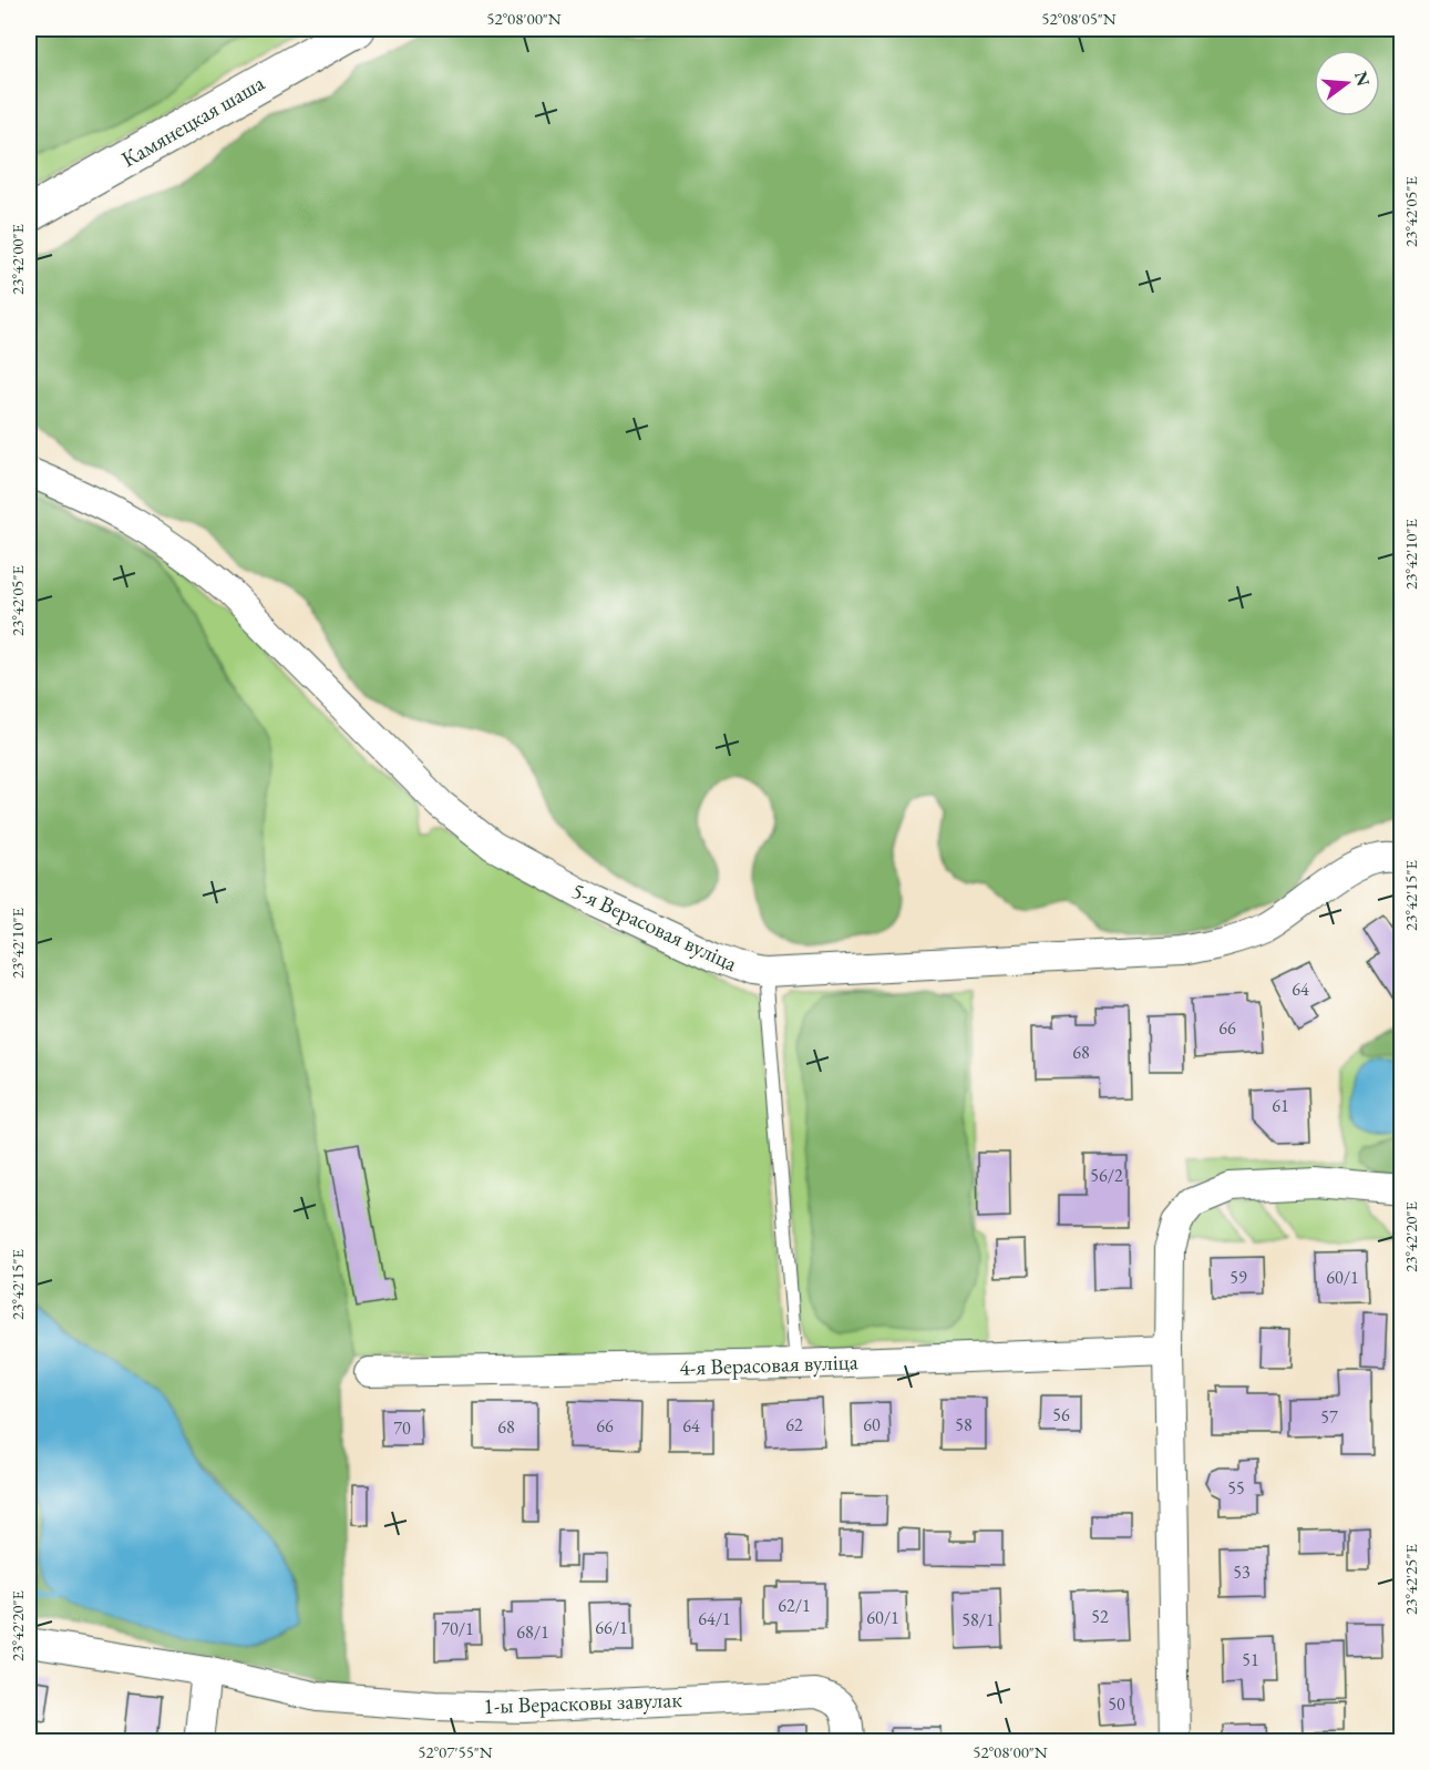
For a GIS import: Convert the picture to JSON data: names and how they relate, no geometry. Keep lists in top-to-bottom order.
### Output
{
  "streets": {
    "main road": ["Камянецкая шаша"],
    "street": ["5-я Верасовая вуліца", "4-я Верасовая вуліца", "1-ы Верасковы завулак"]
  },
  "house_numbers": [
    "64",
    "66",
    "68",
    "61",
    "56/2",
    "59",
    "60/1",
    "56",
    "57",
    "62",
    "60",
    "58",
    "66",
    "64",
    "68",
    "70",
    "55",
    "53",
    "62/1",
    "52",
    "60/1",
    "64/1",
    "58/1",
    "66/1",
    "70/1",
    "68/1",
    "51",
    "50"
  ],
  "north": "right",
  "coordinates": [
    "52°08'00\"N",
    "52°08'05\"N",
    "23°42'05\"E",
    "23°42'00\"E",
    "23°42'10\"E",
    "23°42'15\"E",
    "23°42'20\"E",
    "23°42'25\"E",
    "52°07'55\"N"
  ]
}
